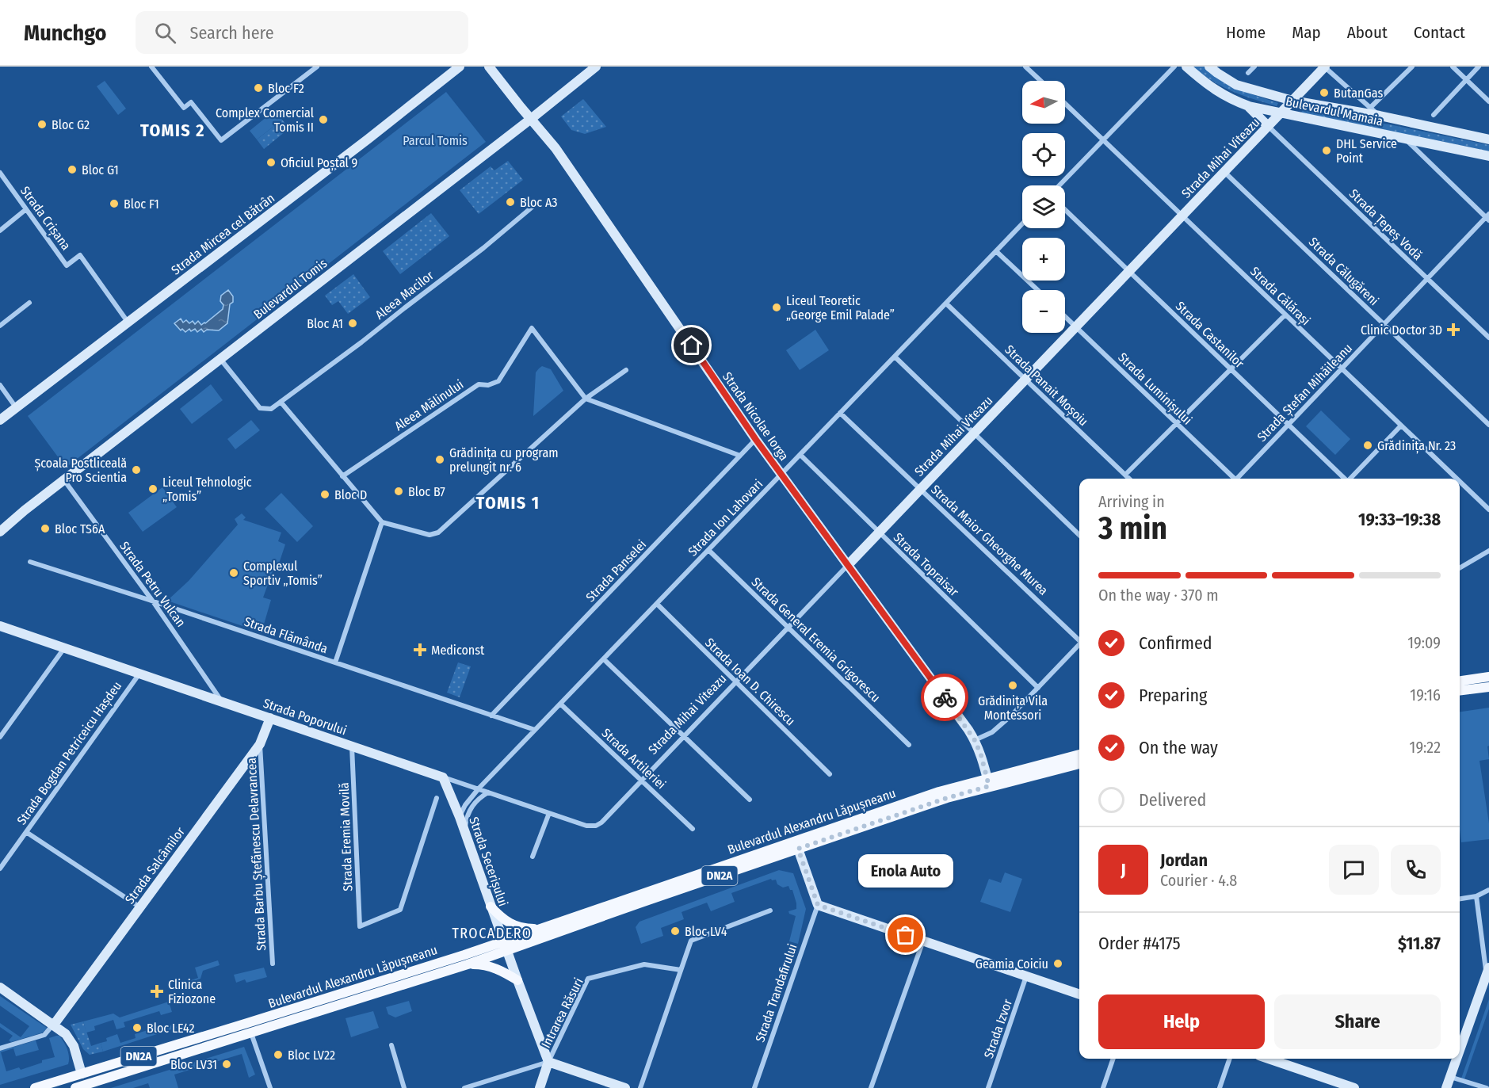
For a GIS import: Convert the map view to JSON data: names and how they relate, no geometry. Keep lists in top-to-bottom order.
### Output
{
  "streets": {
    "main road": ["Bulevardul Alexandru Lăpușneanu", "DN2A"],
    "street": [
      "Bulevardul Mamaia",
      "Strada Mihai Viteazu",
      "Strada Crișana",
      "Strada Țepeș Vodă",
      "Strada Mircea cel Bătrân",
      "Strada Călugăreni",
      "Bulevardul Tomis",
      "Aleea Macilor",
      "Strada Călărași",
      "Strada Castanilor",
      "Strada Panait Moșoiu",
      "Strada Luminișului",
      "Strada Ștefan Mihăileanu",
      "Aleea Mălinului",
      "Strada Nicolae Iorga",
      "Strada Ion Lahovari",
      "Strada Maior Gheorghe Murea",
      "Strada Topraisar",
      "Strada Panselei",
      "Strada Petru Vulcan",
      "Strada Flămânda",
      "Strada General Eremia Grigorescu",
      "Strada Ioan D. Chirescu",
      "Strada Poporului",
      "Strada Bogdan Petriceicu Hașdeu",
      "Strada Artileriei",
      "Strada Eremia Movilă",
      "Strada Barbu Ștefănescu Delavrancea",
      "Strada Secerișului",
      "Strada Salcâmilor",
      "Strada Trandafirului",
      "Intrarea Răsuri",
      "Strada Izvor"
    ]
  },
  "crossings": [
    ["Bulevardul Mamaia", "Strada Mihai Viteazu"],
    ["Strada Mihai Viteazu", "Strada Țepeș Vodă"],
    ["Strada Mihai Viteazu", "Strada Călugăreni"],
    ["Strada Mihai Viteazu", "Strada Călărași"],
    ["Strada Mihai Viteazu", "Strada Castanilor"],
    ["Strada Mihai Viteazu", "Strada Panait Moșoiu"],
    ["Strada Mihai Viteazu", "Strada Luminișului"],
    ["Strada Mihai Viteazu", "Strada Nicolae Iorga"],
    ["Strada Mihai Viteazu", "Strada Maior Gheorghe Murea"],
    ["Strada Mihai Viteazu", "Strada Topraisar"],
    ["Strada Mihai Viteazu", "Strada General Eremia Grigorescu"],
    ["Strada Mihai Viteazu", "Strada Ioan D. Chirescu"],
    ["Strada Mihai Viteazu", "Strada Poporului"],
    ["Strada Mihai Viteazu", "Strada Artileriei"],
    ["Strada Crișana", "Strada Mircea cel Bătrân"],
    ["Strada Țepeș Vodă", "Strada Ștefan Mihăileanu"],
    ["Strada Călugăreni", "Strada Ștefan Mihăileanu"],
    ["Bulevardul Tomis", "Strada Nicolae Iorga"],
    ["Bulevardul Tomis", "Strada Petru Vulcan"],
    ["Strada Călărași", "Strada Ștefan Mihăileanu"],
    ["Strada Castanilor", "Strada Ștefan Mihăileanu"],
    ["Strada Panait Moșoiu", "Strada Ion Lahovari"],
    ["Strada Nicolae Iorga", "Strada Ion Lahovari"],
    ["Strada Nicolae Iorga", "Strada Panselei"],
    ["Strada Nicolae Iorga", "Bulevardul Alexandru Lăpușneanu"],
    ["Strada Ion Lahovari", "Strada Maior Gheorghe Murea"],
    ["Strada Ion Lahovari", "Strada Topraisar"],
    ["Strada Ion Lahovari", "Strada Flămânda"],
    ["Strada Ion Lahovari", "Strada General Eremia Grigorescu"],
    ["Strada Ion Lahovari", "Strada Ioan D. Chirescu"],
    ["Strada Ion Lahovari", "Strada Poporului"],
    ["Strada Ion Lahovari", "Strada Artileriei"],
    ["Strada Ion Lahovari", "Strada Secerișului"],
    ["Strada Panselei", "Strada Flămânda"],
    ["Strada Petru Vulcan", "Strada Flămânda"],
    ["Strada Petru Vulcan", "Strada Poporului"],
    ["Strada Poporului", "Strada Bogdan Petriceicu Hașdeu"],
    ["Strada Poporului", "Strada Eremia Movilă"],
    ["Strada Poporului", "Strada Secerișului"],
    ["Strada Poporului", "Strada Salcâmilor"],
    ["Bulevardul Alexandru Lăpușneanu", "Strada Secerișului"],
    ["Strada Barbu Ștefănescu Delavrancea", "Strada Salcâmilor"],
    ["Strada Secerișului", "Intrarea Răsuri"]
  ],
  "districts": ["TOMIS 2", "TOMIS 1", "TROCADERO"],
  "parks": ["Parcul Tomis"],
  "places": {
    "other": [
      "Bloc F2",
      "ButanGas",
      "Complex Comercial Tomis II",
      "Bloc G2",
      "DHL Service Point",
      "Oficiul Poștal 9",
      "Bloc G1",
      "Bloc A3",
      "Bloc F1",
      "Liceul Teoretic „George Emil Palade”",
      "Bloc A1",
      "Grădinița Nr. 23",
      "Grădinița cu program prelungit nr. 6",
      "Școala Postliceală Pro Scientia",
      "Liceul Tehnologic „Tomis”",
      "Bloc B7",
      "Bloc D",
      "Bloc TS6A",
      "Complexul Sportiv „Tomis”",
      "Grădinița Vila Montessori",
      "Bloc LV4",
      "Enola Auto",
      "Geamia Coiciu",
      "Bloc LE42",
      "Bloc LV22",
      "Bloc LV31"
    ],
    "health": ["Clinic Doctor 3D", "Mediconst", "Clinica Fiziozone"]
  },
  "north": "left",
  "page": {
    "header": "Munchgo",
    "search": "Search here",
    "nav": [
      "Home",
      "Map",
      "About",
      "Contact"
    ],
    "map_buttons": ["+", "−"],
    "heading": ["3 min", "Arriving in", "19:33–19:38"],
    "panel": [
      "Jordan",
      "Courier · 4.8",
      "Order #4175",
      "$11.87"
    ],
    "bar": "On the way · 370 m",
    "list": [
      ["Confirmed", "19:09"],
      ["Preparing", "19:16"],
      ["On the way", "19:22"],
      "Delivered"
    ],
    "round": "J",
    "bubble": "Enola Auto",
    "buttons": ["Help", "Share"]
  }
}
